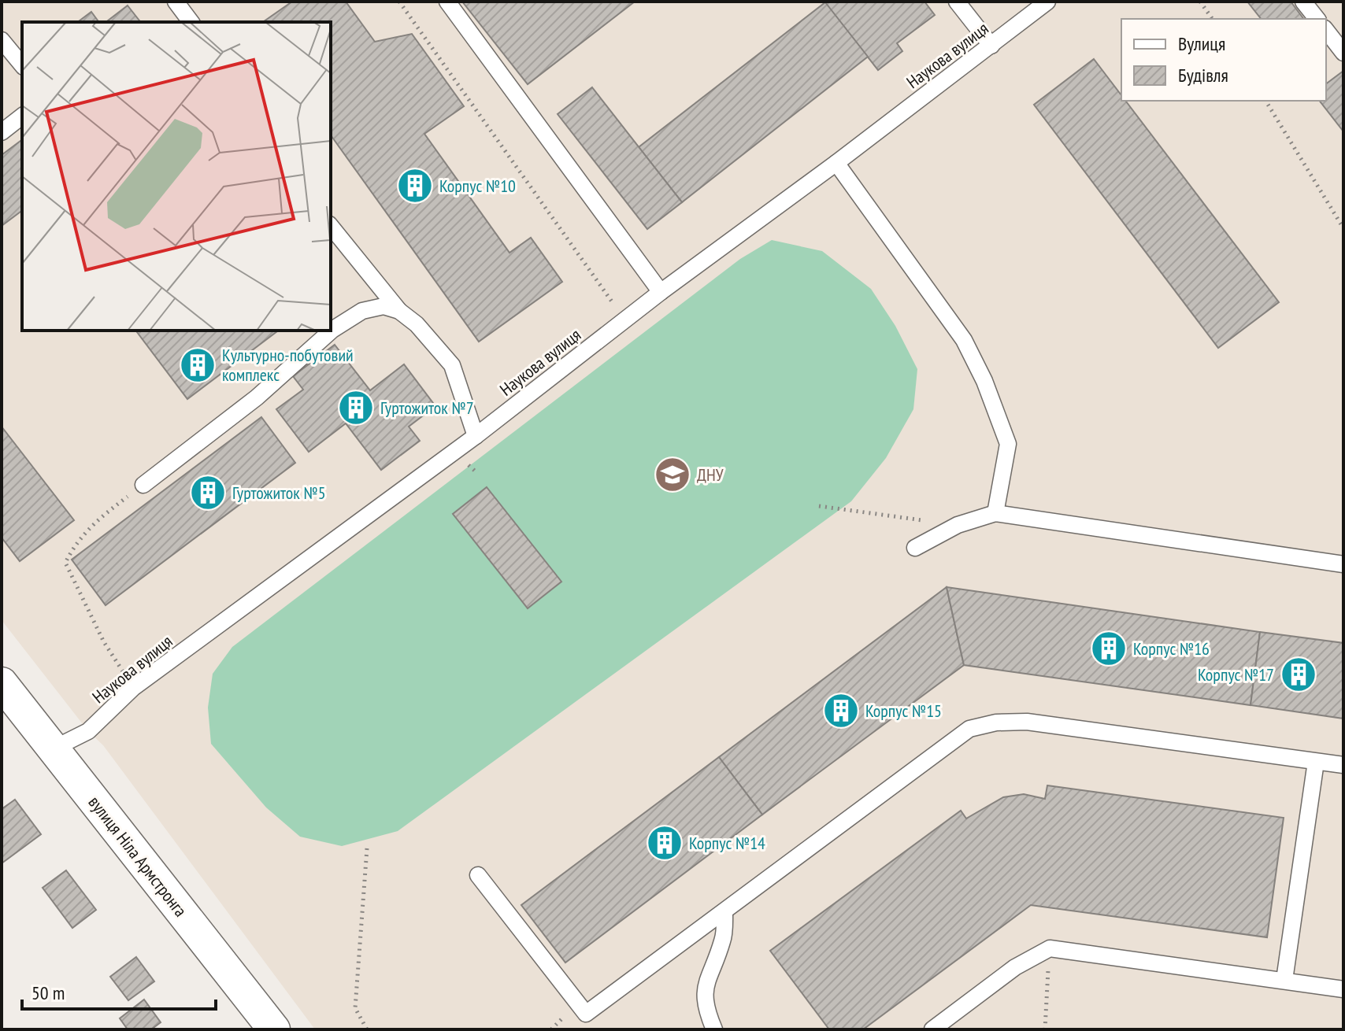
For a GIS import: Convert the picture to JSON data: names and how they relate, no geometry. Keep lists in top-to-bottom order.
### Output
{
  "streets": {
    "street": ["вулиця Ніла Армстронга"],
    "lane": ["Наукова вулиця"]
  },
  "crossings": [
    ["Наукова вулиця", "вулиця Ніла Армстронга"]
  ],
  "places": {
    "building": [
      "Корпус №10",
      "Культурно-побутовий комплекс",
      "Гуртожиток №7",
      "Гуртожиток №5",
      "Корпус №16",
      "Корпус №17",
      "Корпус №15",
      "Корпус №14"
    ],
    "school or university": ["ДНУ"]
  },
  "legend": ["Вулиця", "Будівля"],
  "scale_bar": "50 m"
}
